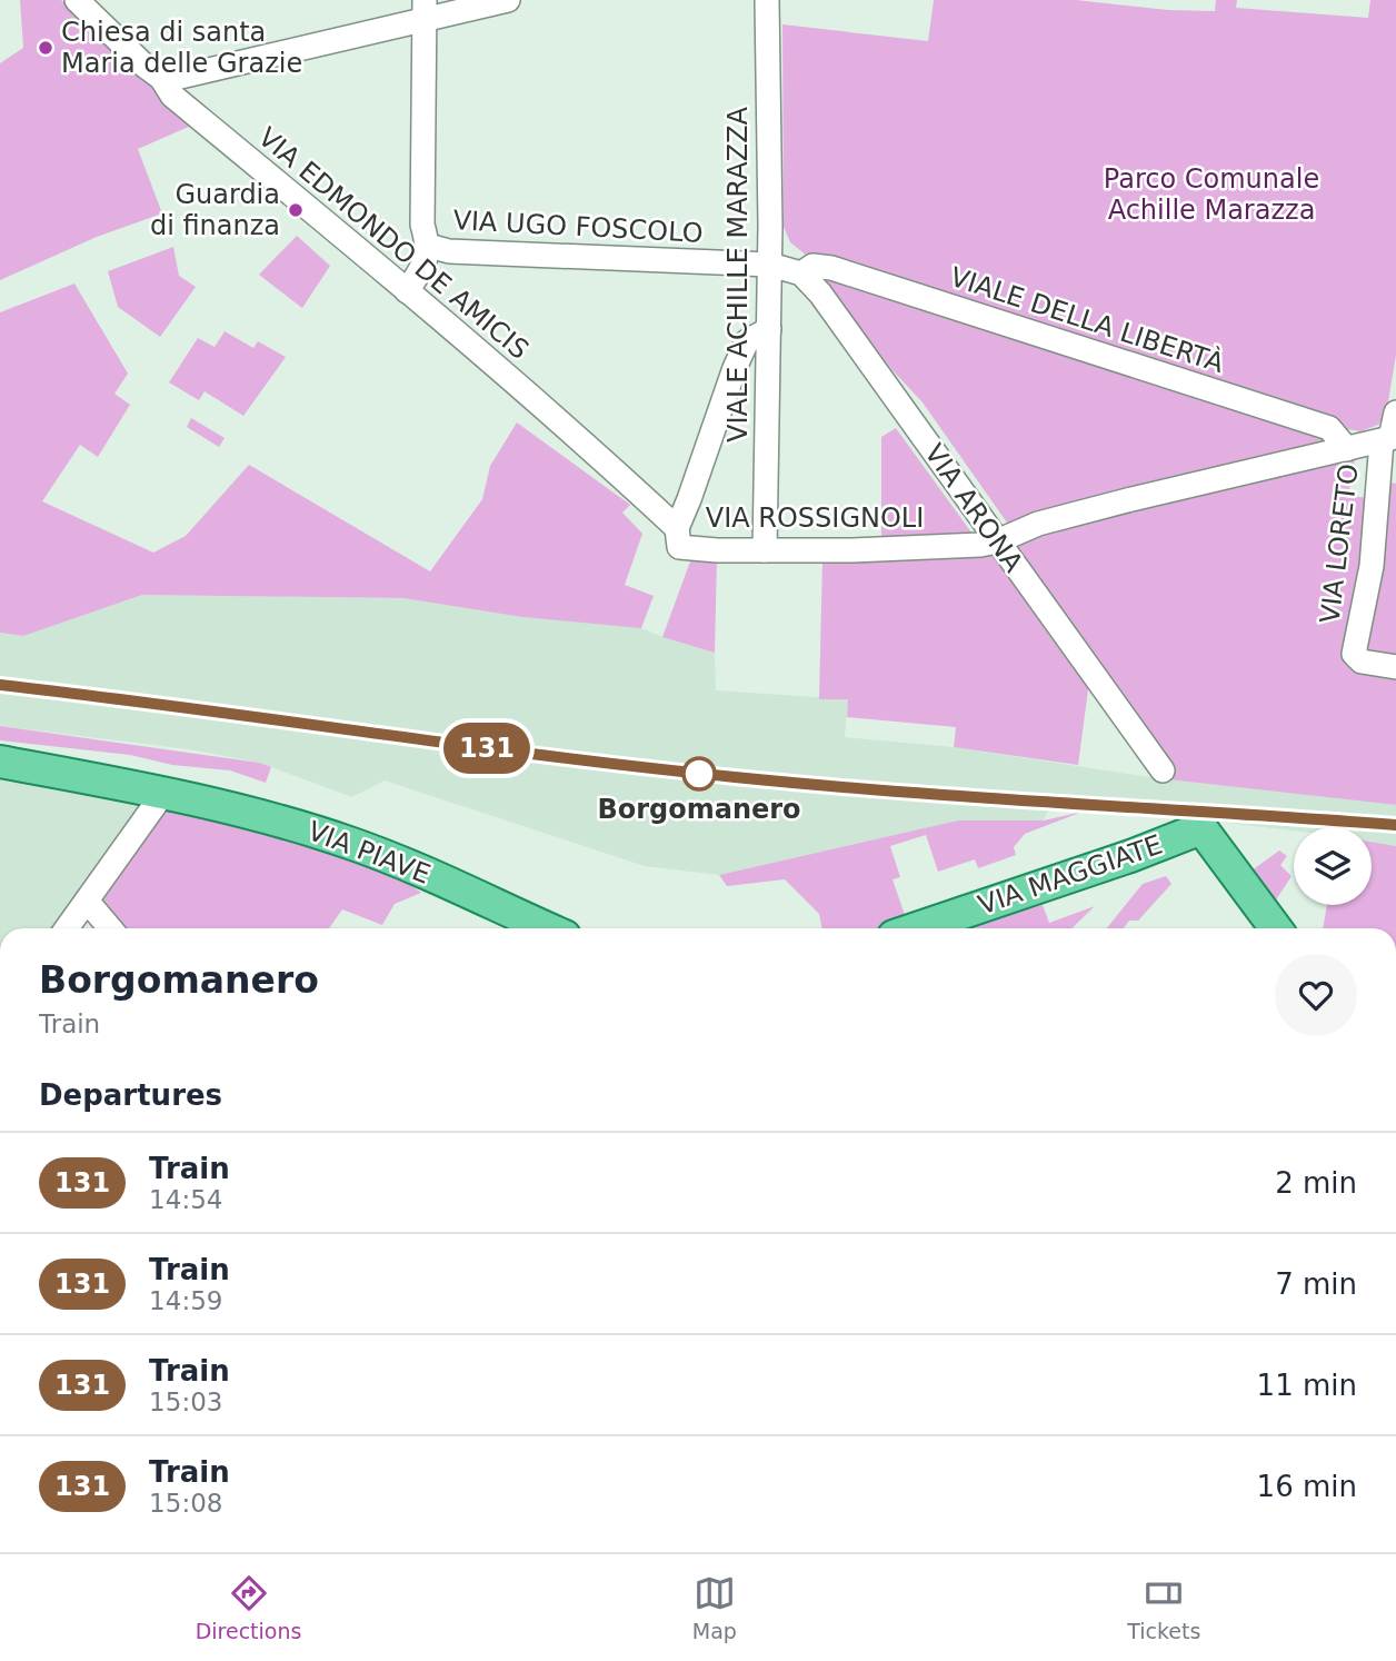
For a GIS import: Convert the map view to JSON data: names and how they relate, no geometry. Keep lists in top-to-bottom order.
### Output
{
  "streets": {
    "main road": ["VIA PIAVE", "VIA MAGGIATE"],
    "street": [
      "VIA UGO FOSCOLO",
      "VIA EDMONDO DE AMICIS",
      "VIALE ACHILLE MARAZZA",
      "VIALE DELLA LIBERTÀ",
      "VIA ARONA",
      "VIA ROSSIGNOLI",
      "VIA LORETO"
    ]
  },
  "crossings": [
    ["VIA UGO FOSCOLO", "VIALE ACHILLE MARAZZA"],
    ["VIA EDMONDO DE AMICIS", "VIA ROSSIGNOLI"],
    ["VIALE ACHILLE MARAZZA", "VIA ROSSIGNOLI"],
    ["VIALE DELLA LIBERTÀ", "VIA ARONA"],
    ["VIALE DELLA LIBERTÀ", "VIA ROSSIGNOLI"],
    ["VIA ARONA", "VIA ROSSIGNOLI"],
    ["VIA ROSSIGNOLI", "VIA LORETO"]
  ],
  "parks": ["Parco Comunale Achille Marazza"],
  "places": ["Chiesa di santa Maria delle Grazie", "Guardia di finanza", "Borgomanero"],
  "page": {
    "on_map": "131",
    "heading": [
      ["Borgomanero", "Train"],
      "Departures"
    ],
    "list": [
      {
        "mark": "131",
        "name": "Train",
        "note": "14:54",
        "value": "2 min"
      },
      {
        "mark": "131",
        "name": "Train",
        "note": "14:59",
        "value": "7 min"
      },
      {
        "mark": "131",
        "name": "Train",
        "note": "15:03",
        "value": "11 min"
      },
      {
        "mark": "131",
        "name": "Train",
        "note": "15:08",
        "value": "16 min"
      }
    ],
    "tabs": ["Directions", "Map", "Tickets"]
  }
}
